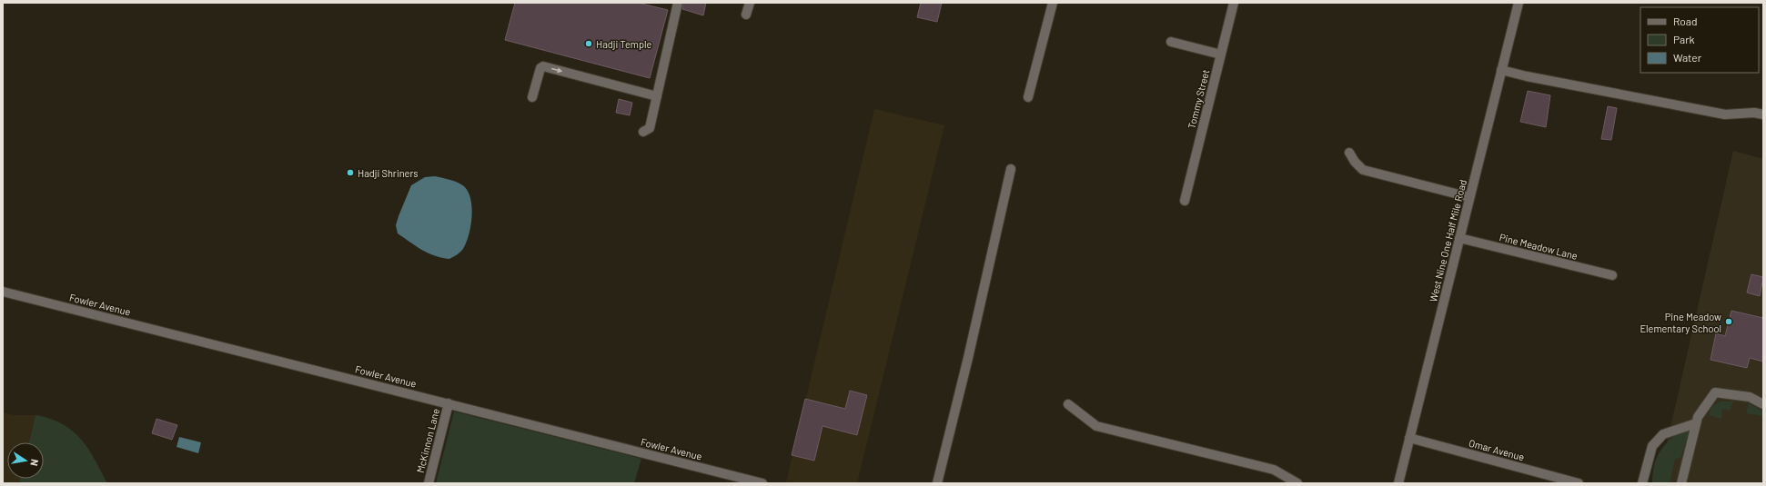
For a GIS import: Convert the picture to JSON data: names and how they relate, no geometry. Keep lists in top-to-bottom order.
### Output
{
  "streets": {
    "street": [
      "Tommy Street",
      "West Nine One Half Mile Road",
      "Pine Meadow Lane",
      "Fowler Avenue",
      "McKinnon Lane",
      "Omar Avenue"
    ]
  },
  "crossings": [
    ["West Nine One Half Mile Road", "Pine Meadow Lane"],
    ["West Nine One Half Mile Road", "Omar Avenue"],
    ["Fowler Avenue", "McKinnon Lane"]
  ],
  "places": ["Hadji Temple", "Hadji Shriners", "Pine Meadow Elementary School"],
  "legend": ["Road", "Park", "Water"],
  "north": "right"
}
